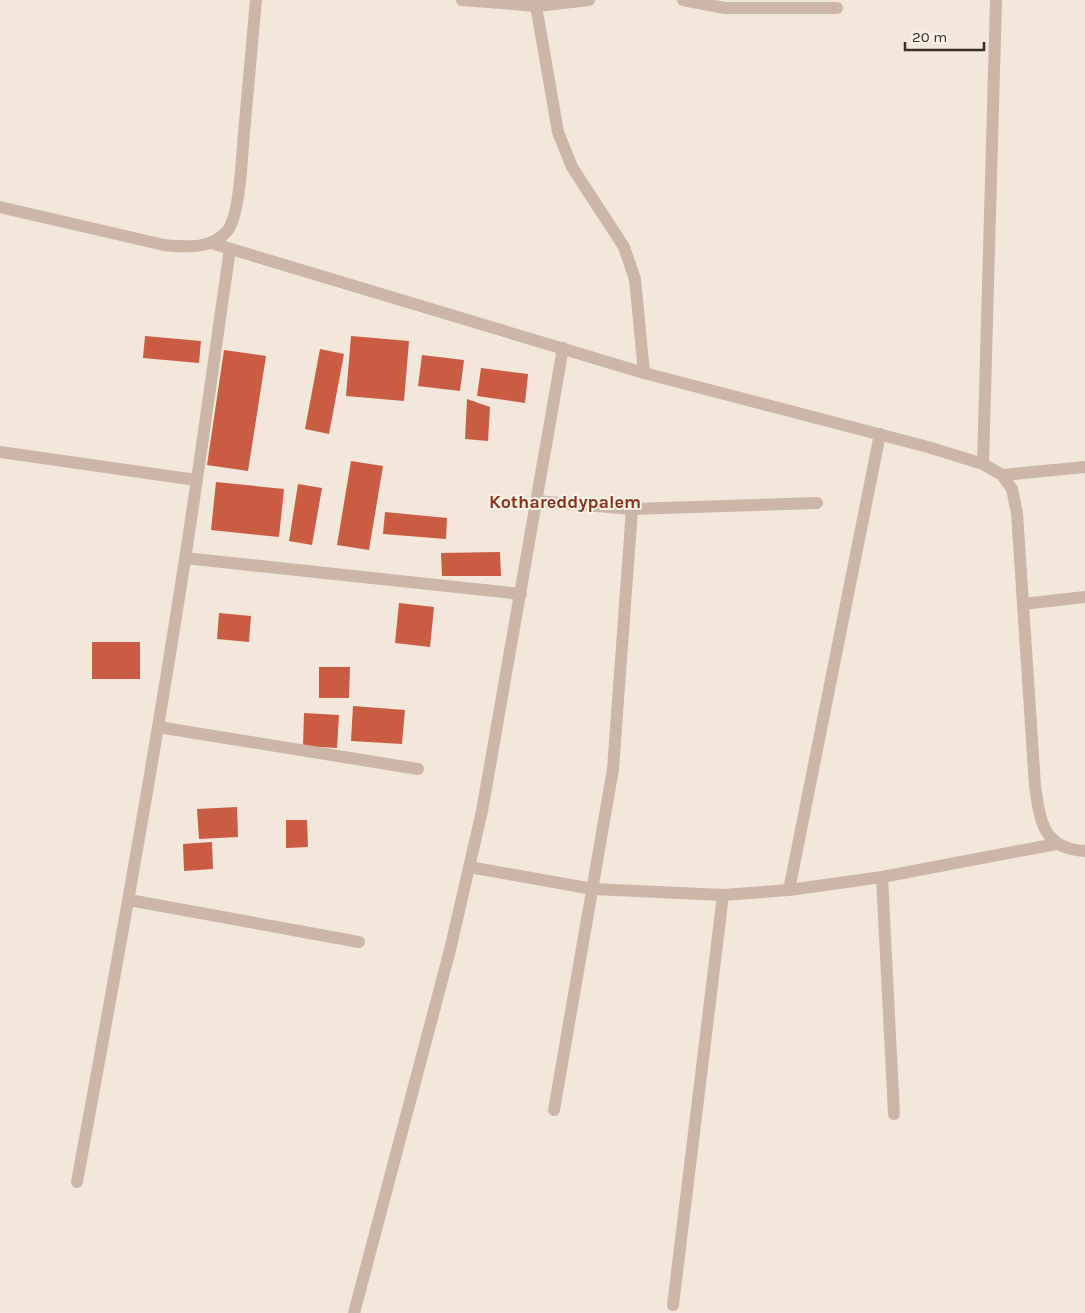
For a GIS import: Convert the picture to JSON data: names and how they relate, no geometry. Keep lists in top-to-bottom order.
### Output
{
  "districts": ["Kothareddypalem"],
  "scale_bar": "20 m"
}
